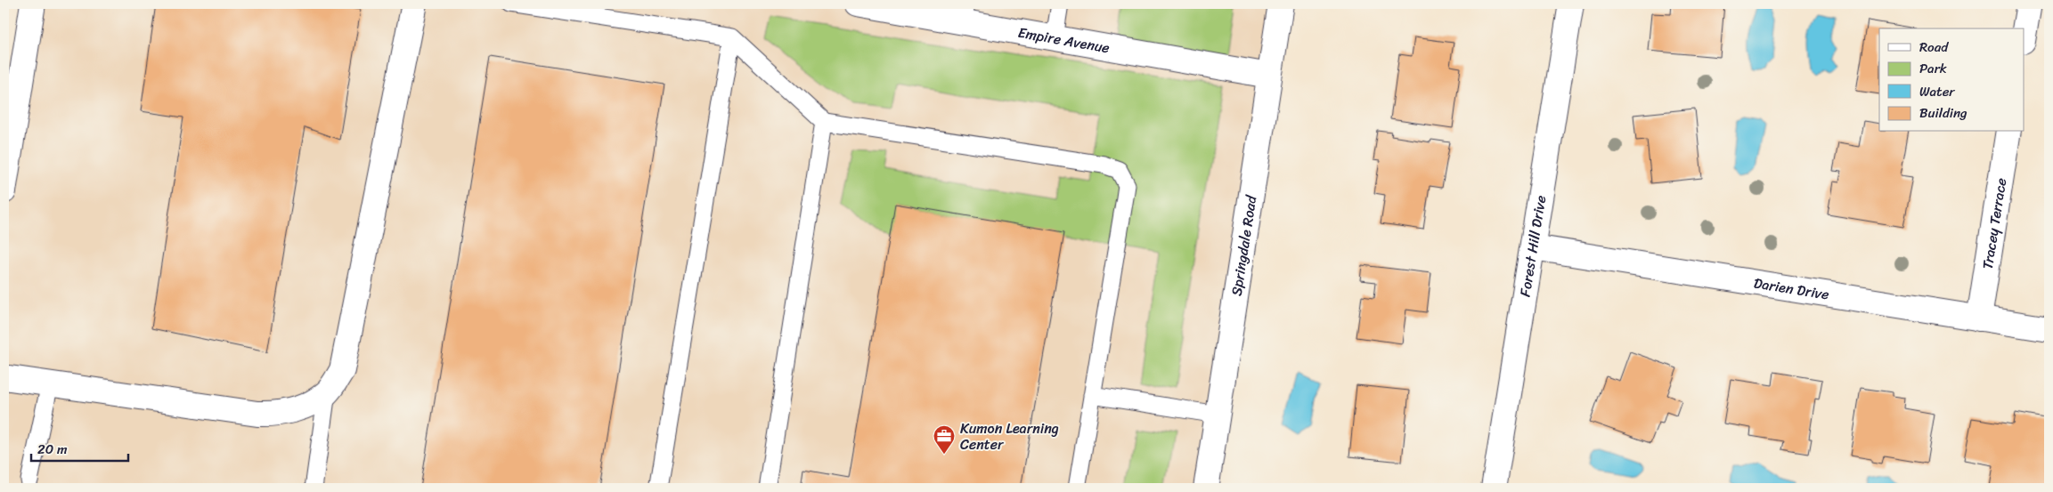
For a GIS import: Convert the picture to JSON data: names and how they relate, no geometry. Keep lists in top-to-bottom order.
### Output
{
  "streets": {
    "street": [
      "Empire Avenue",
      "Tracey Terrace",
      "Springdale Road",
      "Forest Hill Drive",
      "Darien Drive"
    ]
  },
  "crossings": [
    ["Empire Avenue", "Springdale Road"],
    ["Tracey Terrace", "Darien Drive"],
    ["Forest Hill Drive", "Darien Drive"]
  ],
  "places": {
    "office": ["Kumon Learning Center"]
  },
  "legend": [
    "Road",
    "Park",
    "Water",
    "Building"
  ],
  "scale_bar": "20 m"
}
